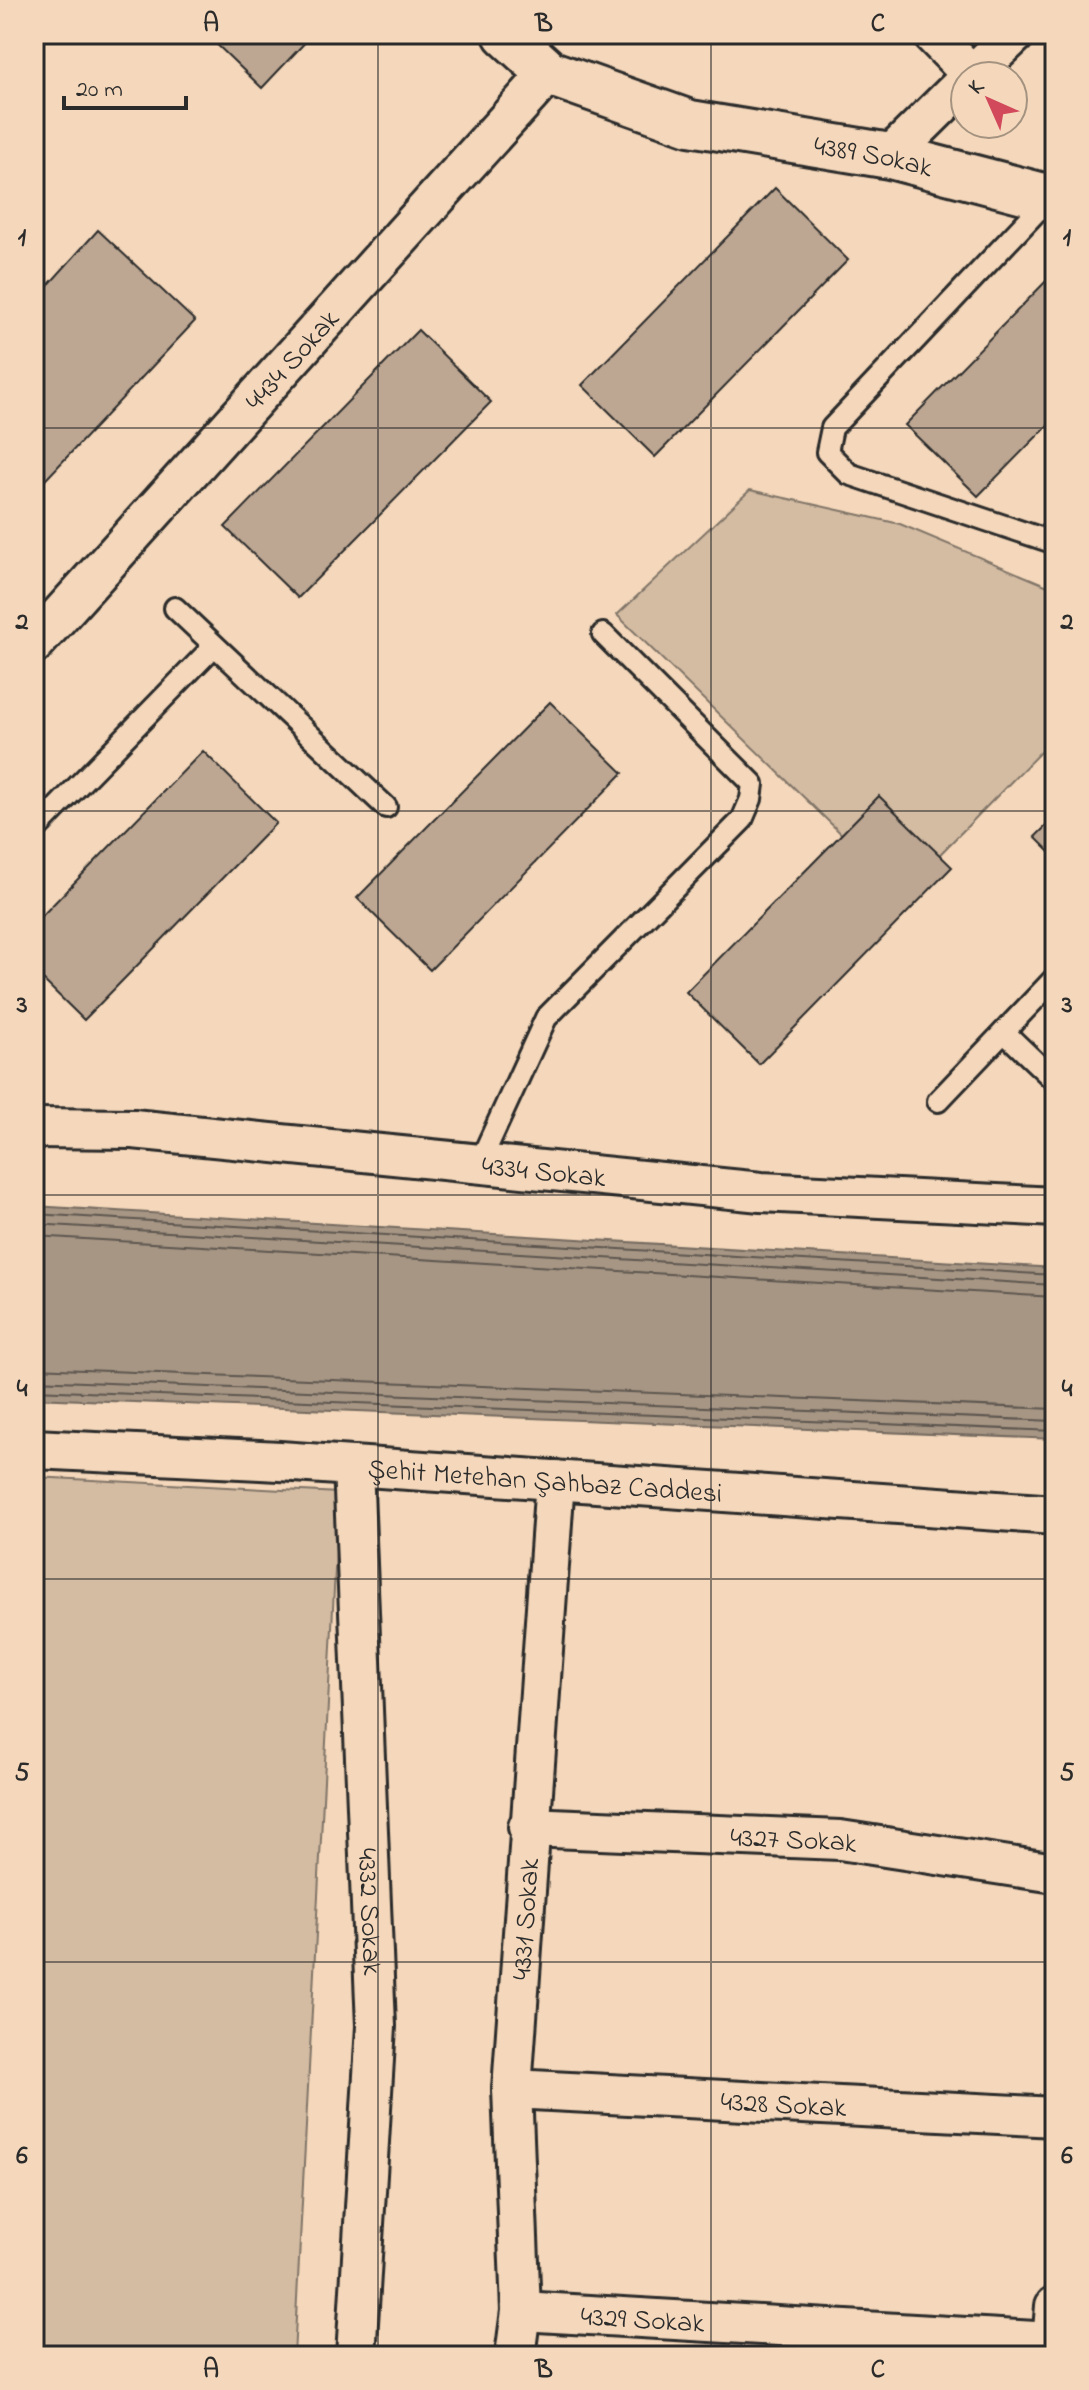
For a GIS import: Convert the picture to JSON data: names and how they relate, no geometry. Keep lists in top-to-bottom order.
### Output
{
  "streets": {
    "main road": ["4389 Sokak"],
    "street": [
      "4434 Sokak",
      "4334 Sokak",
      "Şehit Metehan Şahbaz Caddesi",
      "4327 Sokak",
      "4332 Sokak",
      "4331 Sokak",
      "4328 Sokak",
      "4329 Sokak"
    ]
  },
  "crossings": [
    ["4389 Sokak", "4434 Sokak"],
    ["Şehit Metehan Şahbaz Caddesi", "4332 Sokak"],
    ["Şehit Metehan Şahbaz Caddesi", "4331 Sokak"],
    ["4327 Sokak", "4331 Sokak"],
    ["4331 Sokak", "4328 Sokak"],
    ["4331 Sokak", "4329 Sokak"]
  ],
  "scale_bar": "20 m",
  "north": "top left",
  "grid": {
    "columns": ["A", "B", "C"],
    "rows": [
      "1",
      "2",
      "3",
      "4",
      "5",
      "6"
    ]
  }
}
